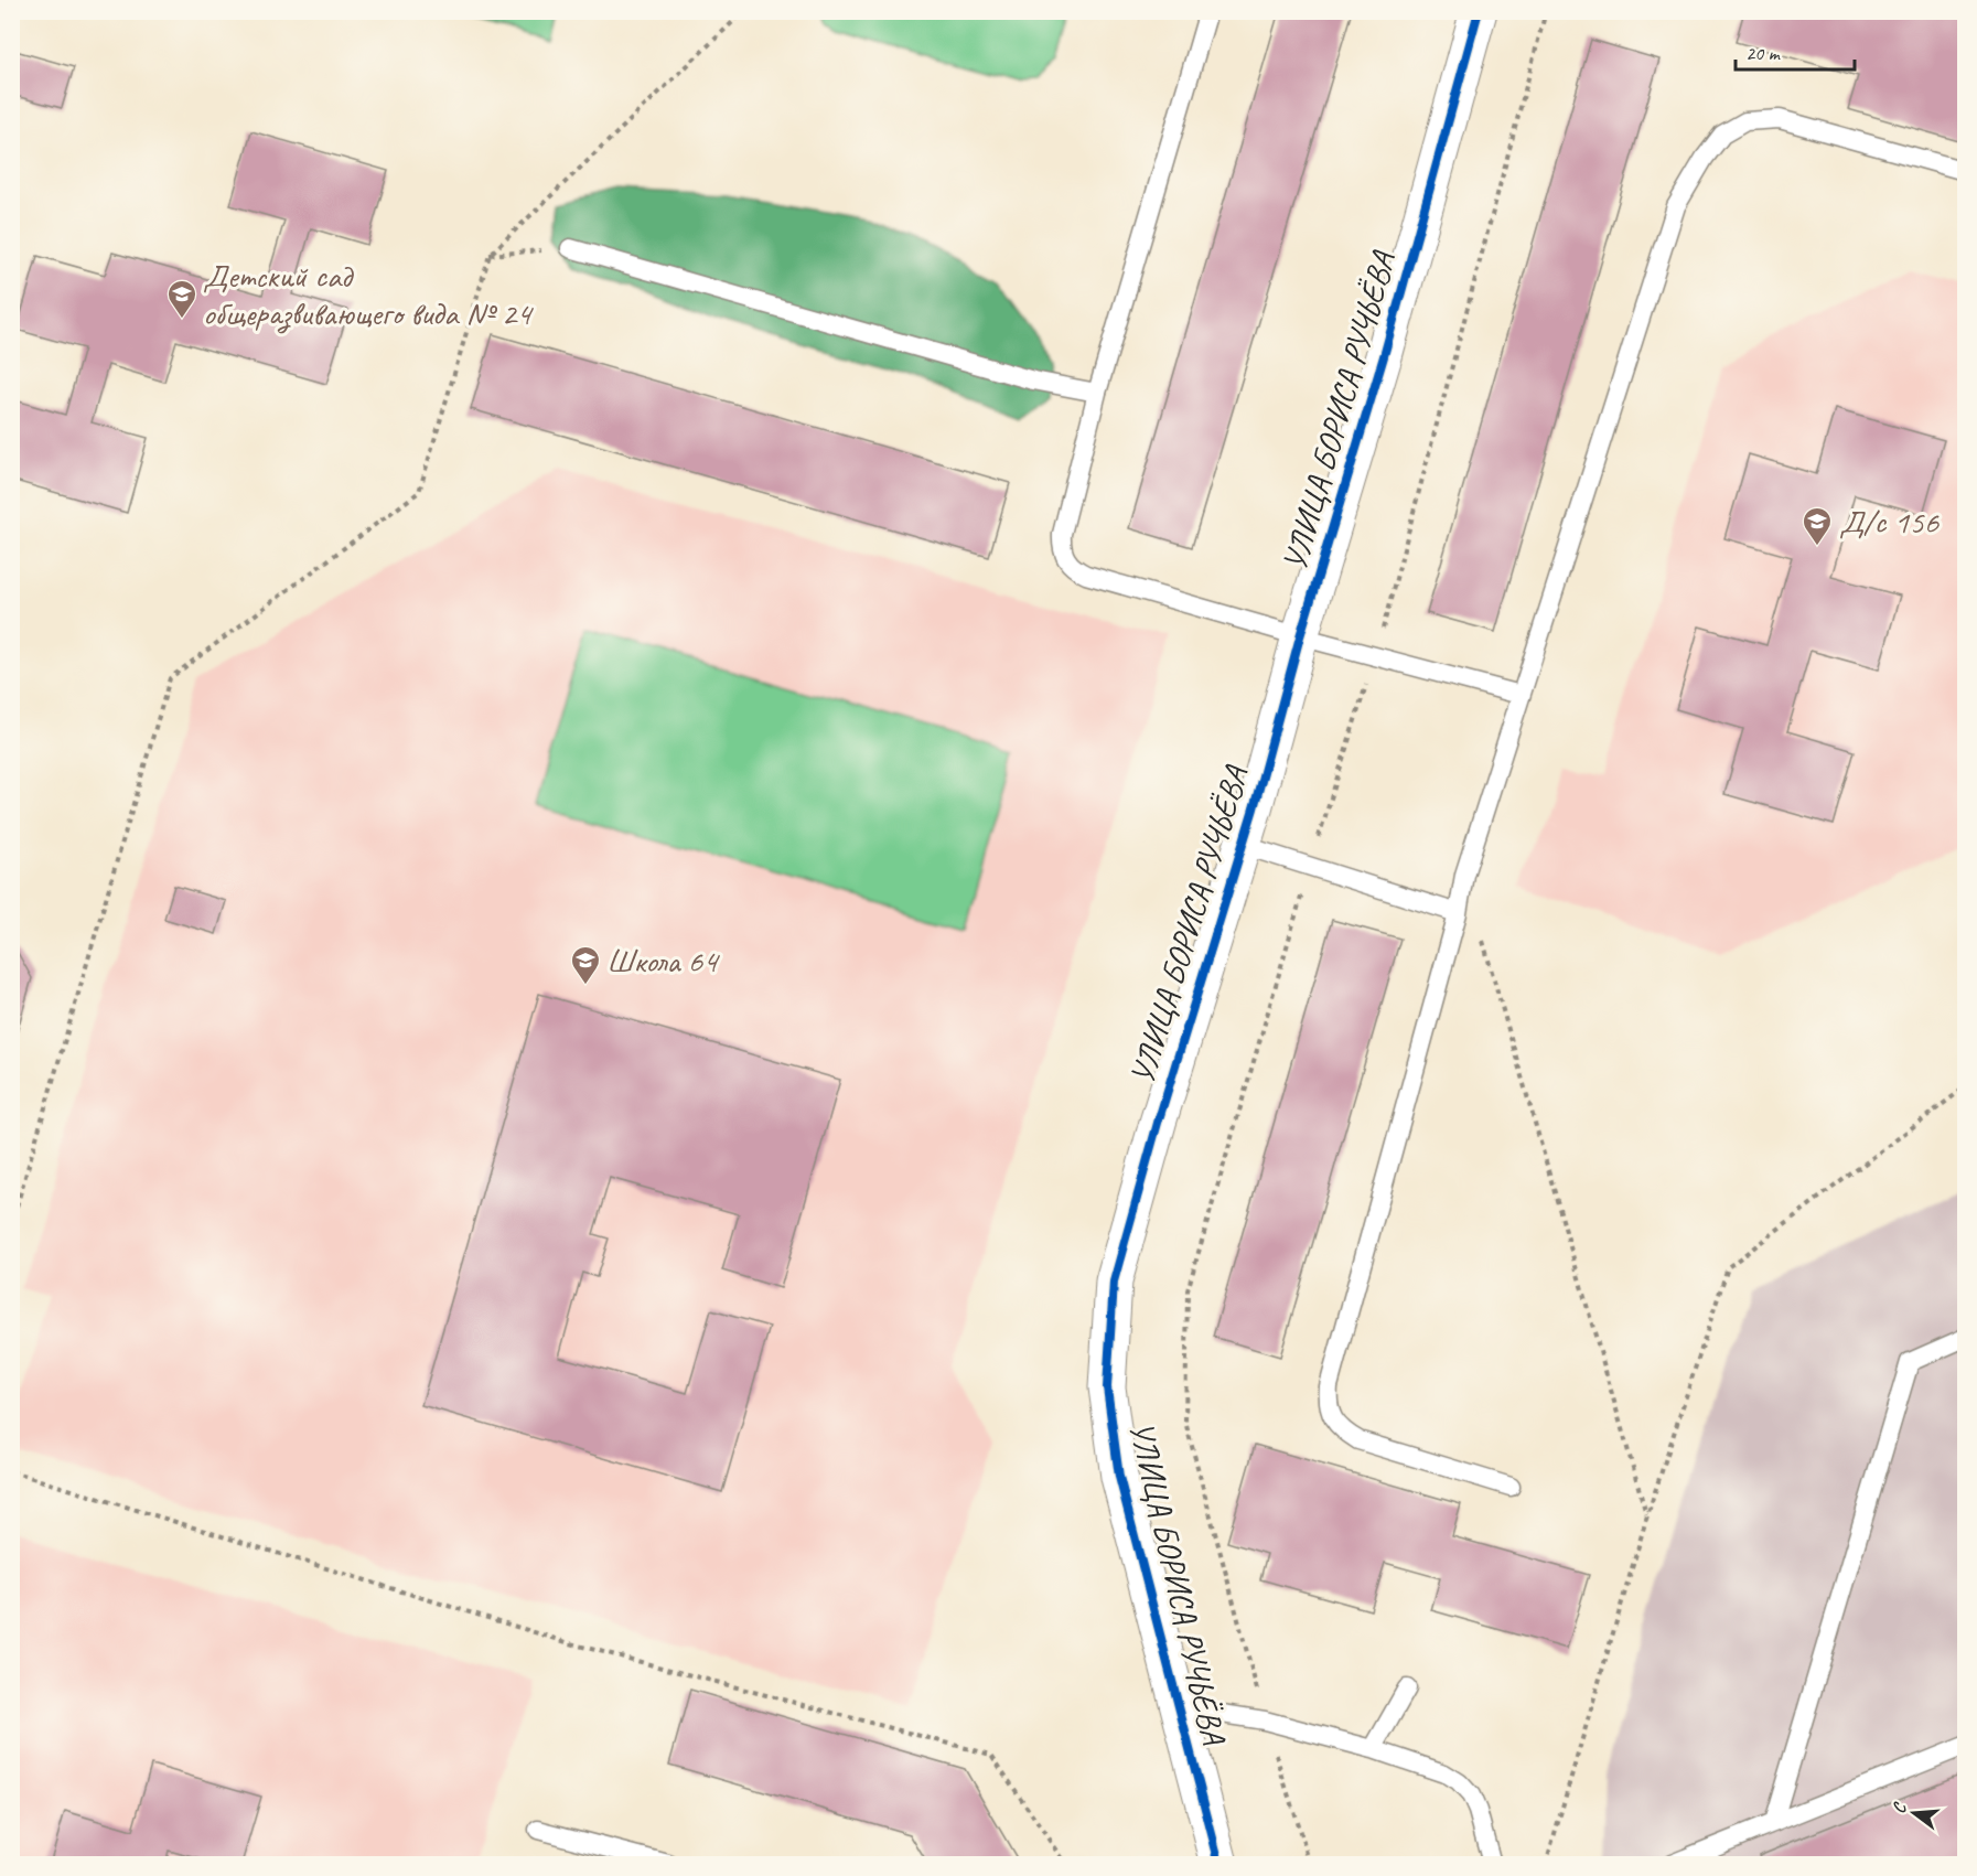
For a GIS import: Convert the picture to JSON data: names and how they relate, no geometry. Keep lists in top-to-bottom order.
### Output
{
  "streets": {
    "street": ["УЛИЦА БОРИСА РУЧЬЁВА"]
  },
  "places": {
    "school or university": ["Детский сад общеразвивающего вида № 24", "Д/с 156", "Школа 64"]
  },
  "scale_bar": "20 m",
  "north": "left"
}
